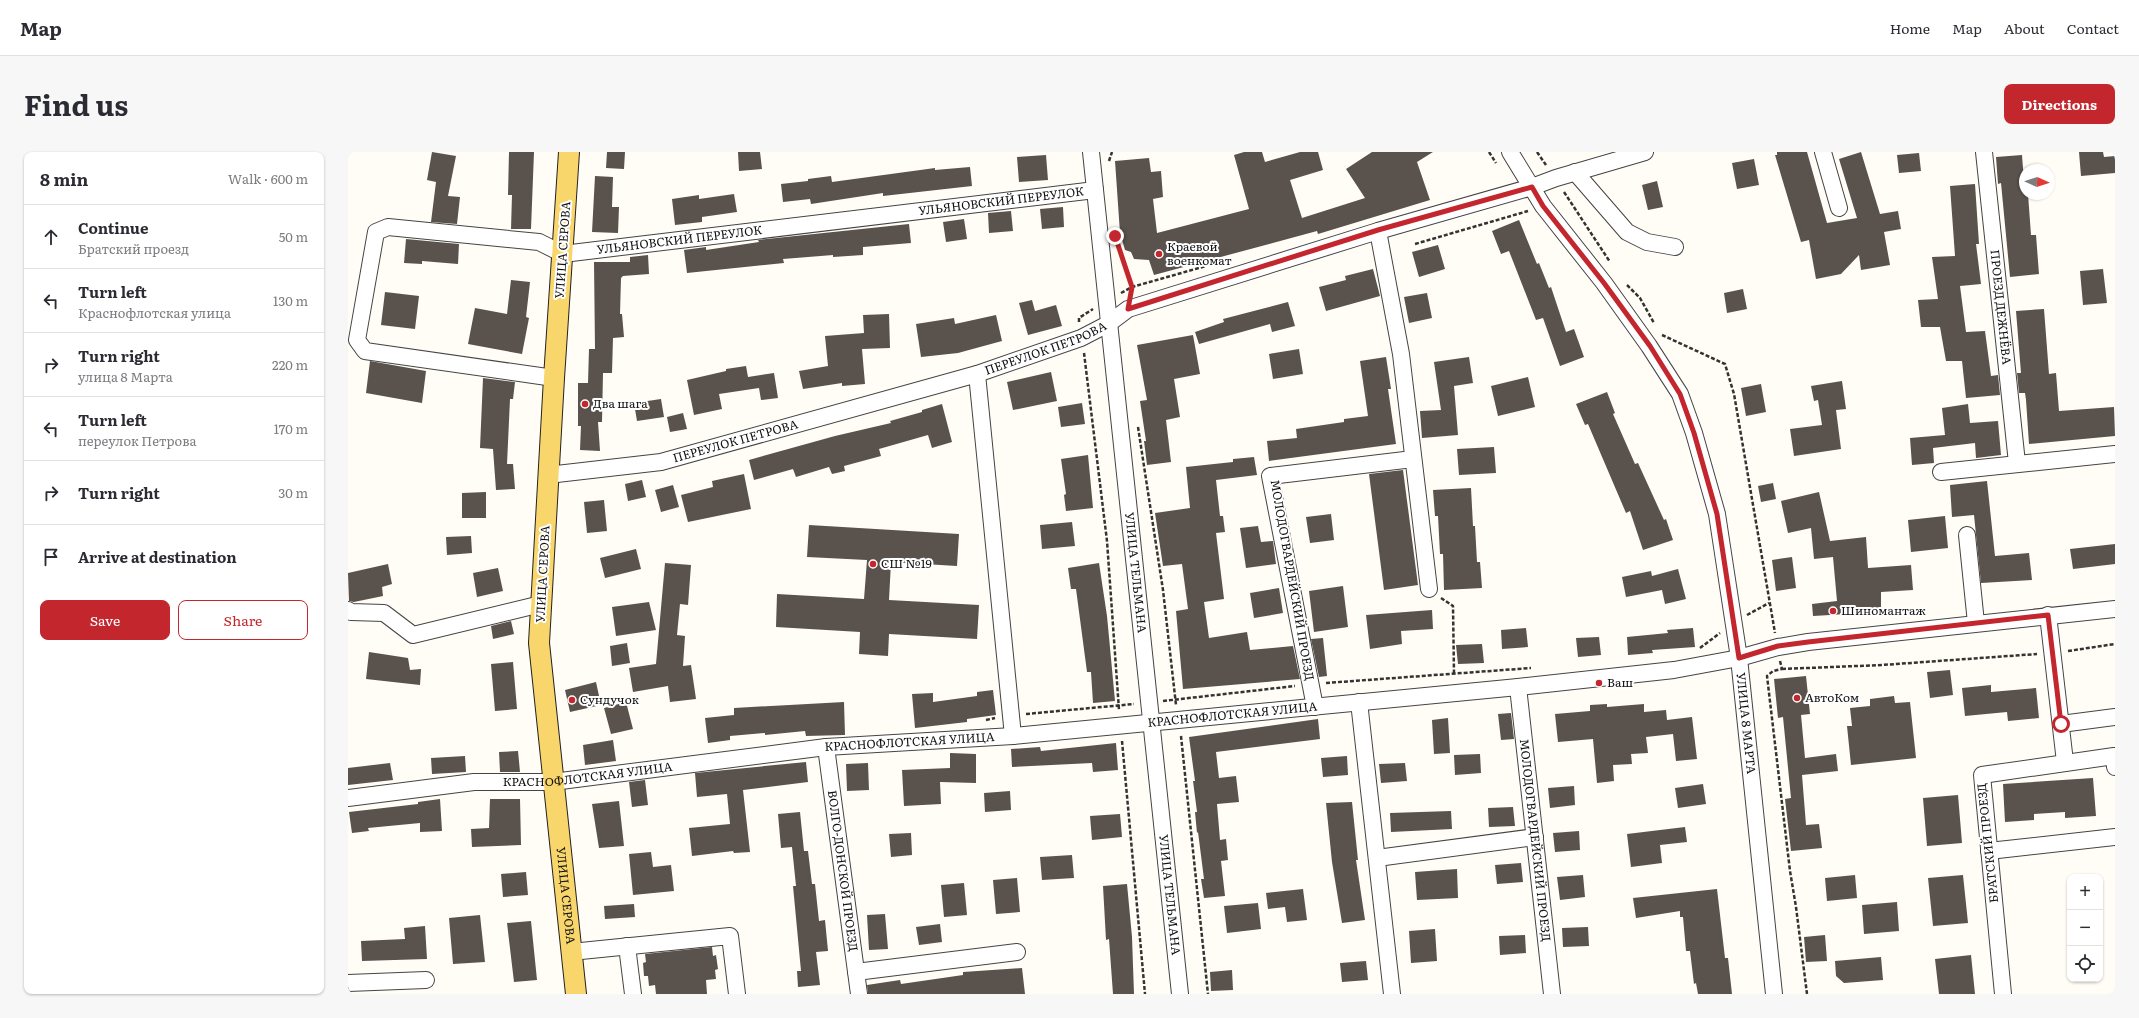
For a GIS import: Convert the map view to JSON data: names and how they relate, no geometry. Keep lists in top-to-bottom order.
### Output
{
  "streets": {
    "main road": ["УЛИЦА СЕРОВА"],
    "street": [
      "УЛЬЯНОВСКИЙ ПЕРЕУЛОК",
      "ПРОЕЗД ДЕЖНЁВА",
      "ПЕРЕУЛОК ПЕТРОВА",
      "УЛИЦА ТЕЛЬМАНА",
      "МОЛОДОГВАРДЕЙСКИЙ ПРОЕЗД",
      "КРАСНОФЛОТСКАЯ УЛИЦА",
      "УЛИЦА 8 МАРТА",
      "БРАТСКИЙ ПРОЕЗД",
      "ВОЛГО-ДОНСКОЙ ПРОЕЗД"
    ]
  },
  "crossings": [
    ["УЛЬЯНОВСКИЙ ПЕРЕУЛОК", "УЛИЦА СЕРОВА"],
    ["УЛЬЯНОВСКИЙ ПЕРЕУЛОК", "УЛИЦА ТЕЛЬМАНА"],
    ["УЛИЦА СЕРОВА", "ПЕРЕУЛОК ПЕТРОВА"],
    ["УЛИЦА СЕРОВА", "КРАСНОФЛОТСКАЯ УЛИЦА"],
    ["ПЕРЕУЛОК ПЕТРОВА", "УЛИЦА ТЕЛЬМАНА"],
    ["ПЕРЕУЛОК ПЕТРОВА", "УЛИЦА 8 МАРТА"],
    ["УЛИЦА ТЕЛЬМАНА", "КРАСНОФЛОТСКАЯ УЛИЦА"],
    ["МОЛОДОГВАРДЕЙСКИЙ ПРОЕЗД", "КРАСНОФЛОТСКАЯ УЛИЦА"],
    ["КРАСНОФЛОТСКАЯ УЛИЦА", "УЛИЦА 8 МАРТА"],
    ["КРАСНОФЛОТСКАЯ УЛИЦА", "ВОЛГО-ДОНСКОЙ ПРОЕЗД"]
  ],
  "places": [
    "Краевой военкомат",
    "Два шага",
    "СШ №19",
    "Шиномантаж",
    "Ваш",
    "АвтоКом",
    "Сундучок"
  ],
  "north": "right",
  "page": {
    "header": "Map",
    "nav": [
      "Home",
      "Map",
      "About",
      "Contact"
    ],
    "title": "Find us",
    "buttons": [
      "Directions",
      ["Save", "Share"]
    ],
    "heading": ["8 min", "Walk · 600 m"],
    "list": [
      ["Continue", "Братский проезд", "50 m"],
      ["Turn left", "Краснофлотская улица", "130 m"],
      ["Turn right", "улица 8 Марта", "220 m"],
      ["Turn left", "переулок Петрова", "170 m"],
      ["Turn right", "30 m"],
      "Arrive at destination"
    ],
    "map_buttons": ["+", "−"]
  }
}
